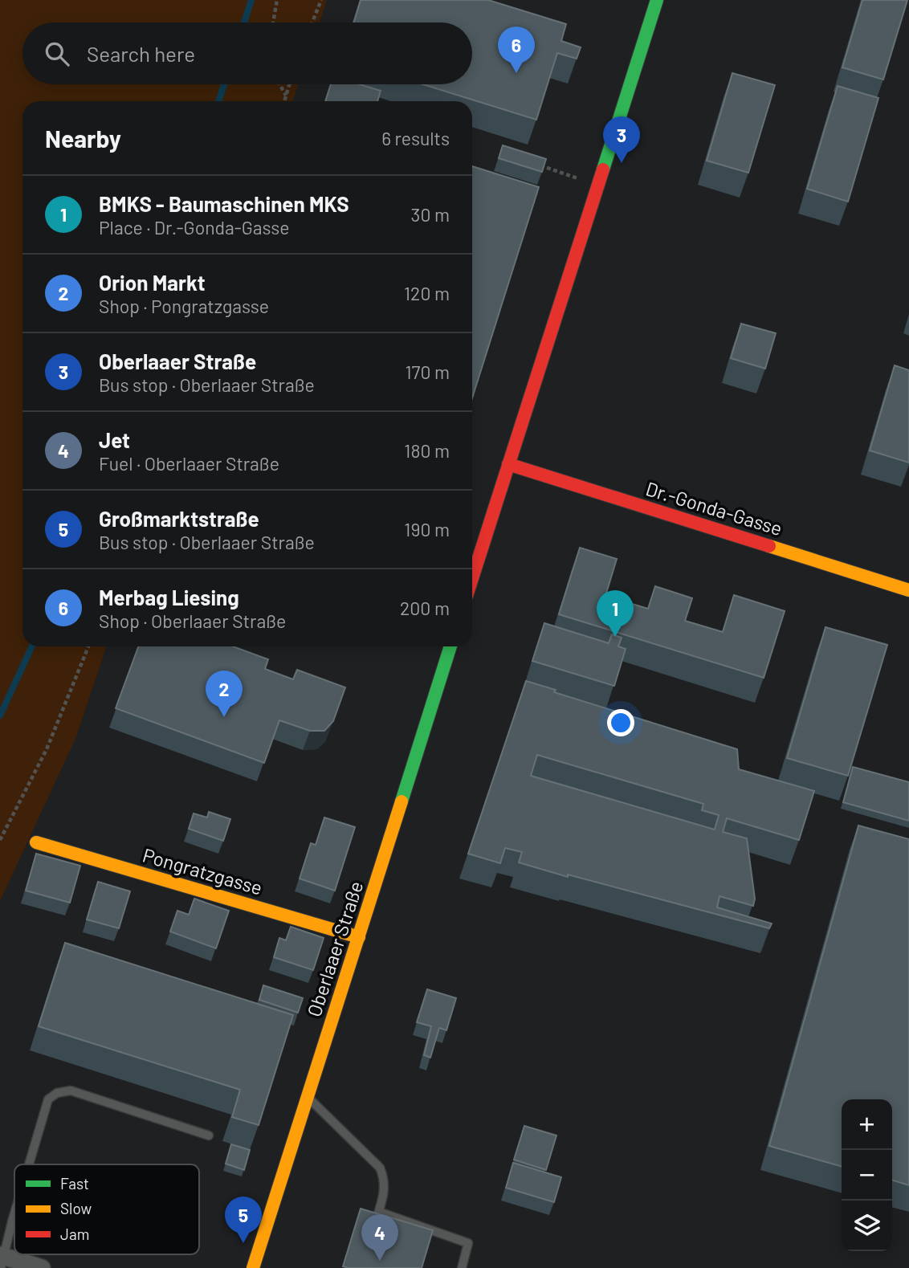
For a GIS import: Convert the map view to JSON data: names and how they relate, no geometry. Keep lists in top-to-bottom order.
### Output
{
  "streets": {
    "main road": ["Dr.-Gonda-Gasse", "Pongratzgasse", "Oberlaaer Straße"]
  },
  "crossings": [
    ["Pongratzgasse", "Oberlaaer Straße"]
  ],
  "legend": ["Fast", "Slow", "Jam"],
  "page": {
    "search": "Search here",
    "pins": [
      "6",
      "3",
      "1",
      "2",
      "5",
      "4"
    ],
    "heading": ["Nearby", "6 results"],
    "list": [
      {
        "mark": "1",
        "name": "BMKS - Baumaschinen MKS",
        "note": "Place · Dr.-Gonda-Gasse",
        "value": "30 m"
      },
      {
        "mark": "2",
        "name": "Orion Markt",
        "note": "Shop · Pongratzgasse",
        "value": "120 m"
      },
      {
        "mark": "3",
        "name": "Oberlaaer Straße",
        "note": "Bus stop · Oberlaaer Straße",
        "value": "170 m"
      },
      {
        "mark": "4",
        "name": "Jet",
        "note": "Fuel · Oberlaaer Straße",
        "value": "180 m"
      },
      {
        "mark": "5",
        "name": "Großmarktstraße",
        "note": "Bus stop · Oberlaaer Straße",
        "value": "190 m"
      },
      {
        "mark": "6",
        "name": "Merbag Liesing",
        "note": "Shop · Oberlaaer Straße",
        "value": "200 m"
      }
    ],
    "map_buttons": ["+", "−"]
  }
}
